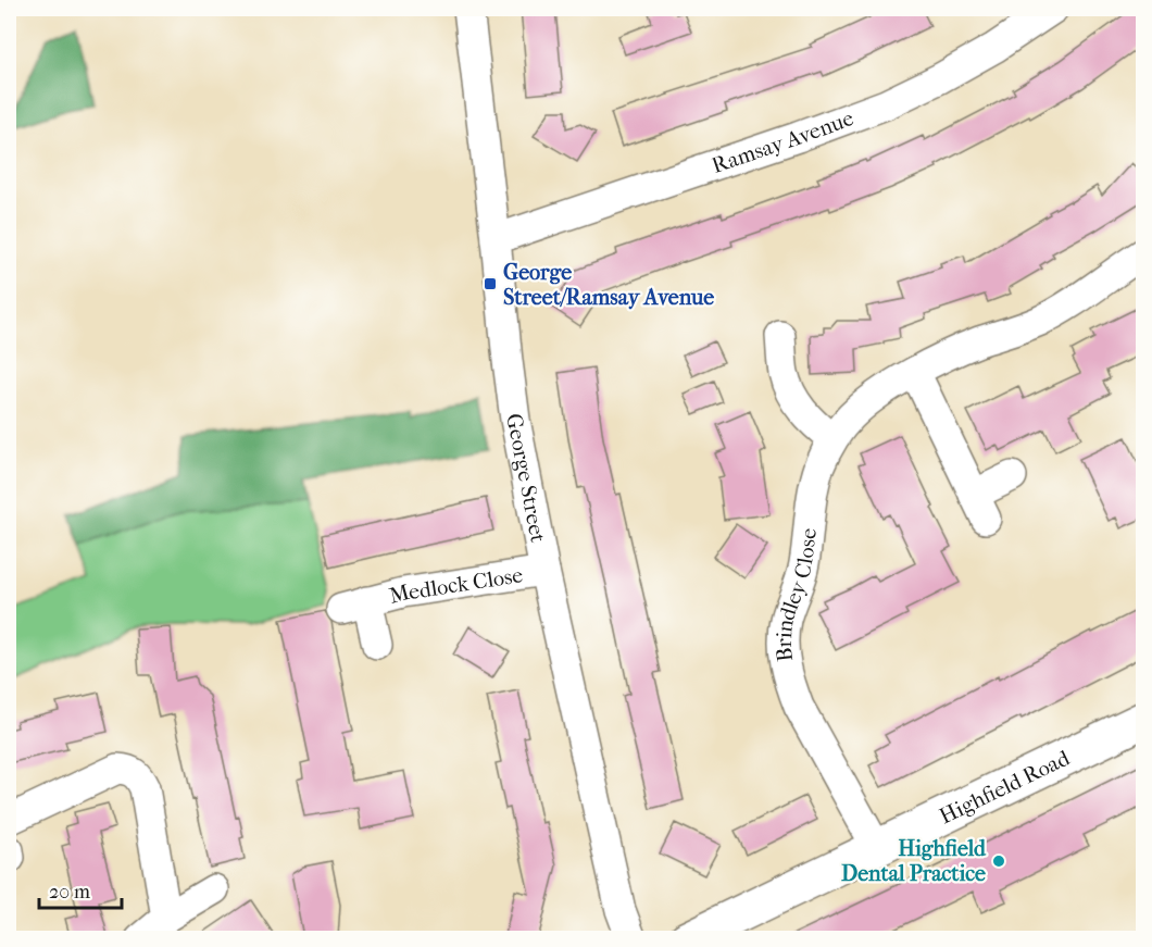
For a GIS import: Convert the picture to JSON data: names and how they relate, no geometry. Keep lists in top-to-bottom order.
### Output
{
  "streets": {
    "street": [
      "Ramsay Avenue",
      "George Street",
      "Medlock Close",
      "Brindley Close",
      "Highfield Road"
    ]
  },
  "crossings": [
    ["Ramsay Avenue", "George Street"],
    ["George Street", "Medlock Close"],
    ["Brindley Close", "Highfield Road"]
  ],
  "places": {
    "transit": ["George Street/Ramsay Avenue"],
    "other": ["Highfield Dental Practice"]
  },
  "scale_bar": "20 m"
}
